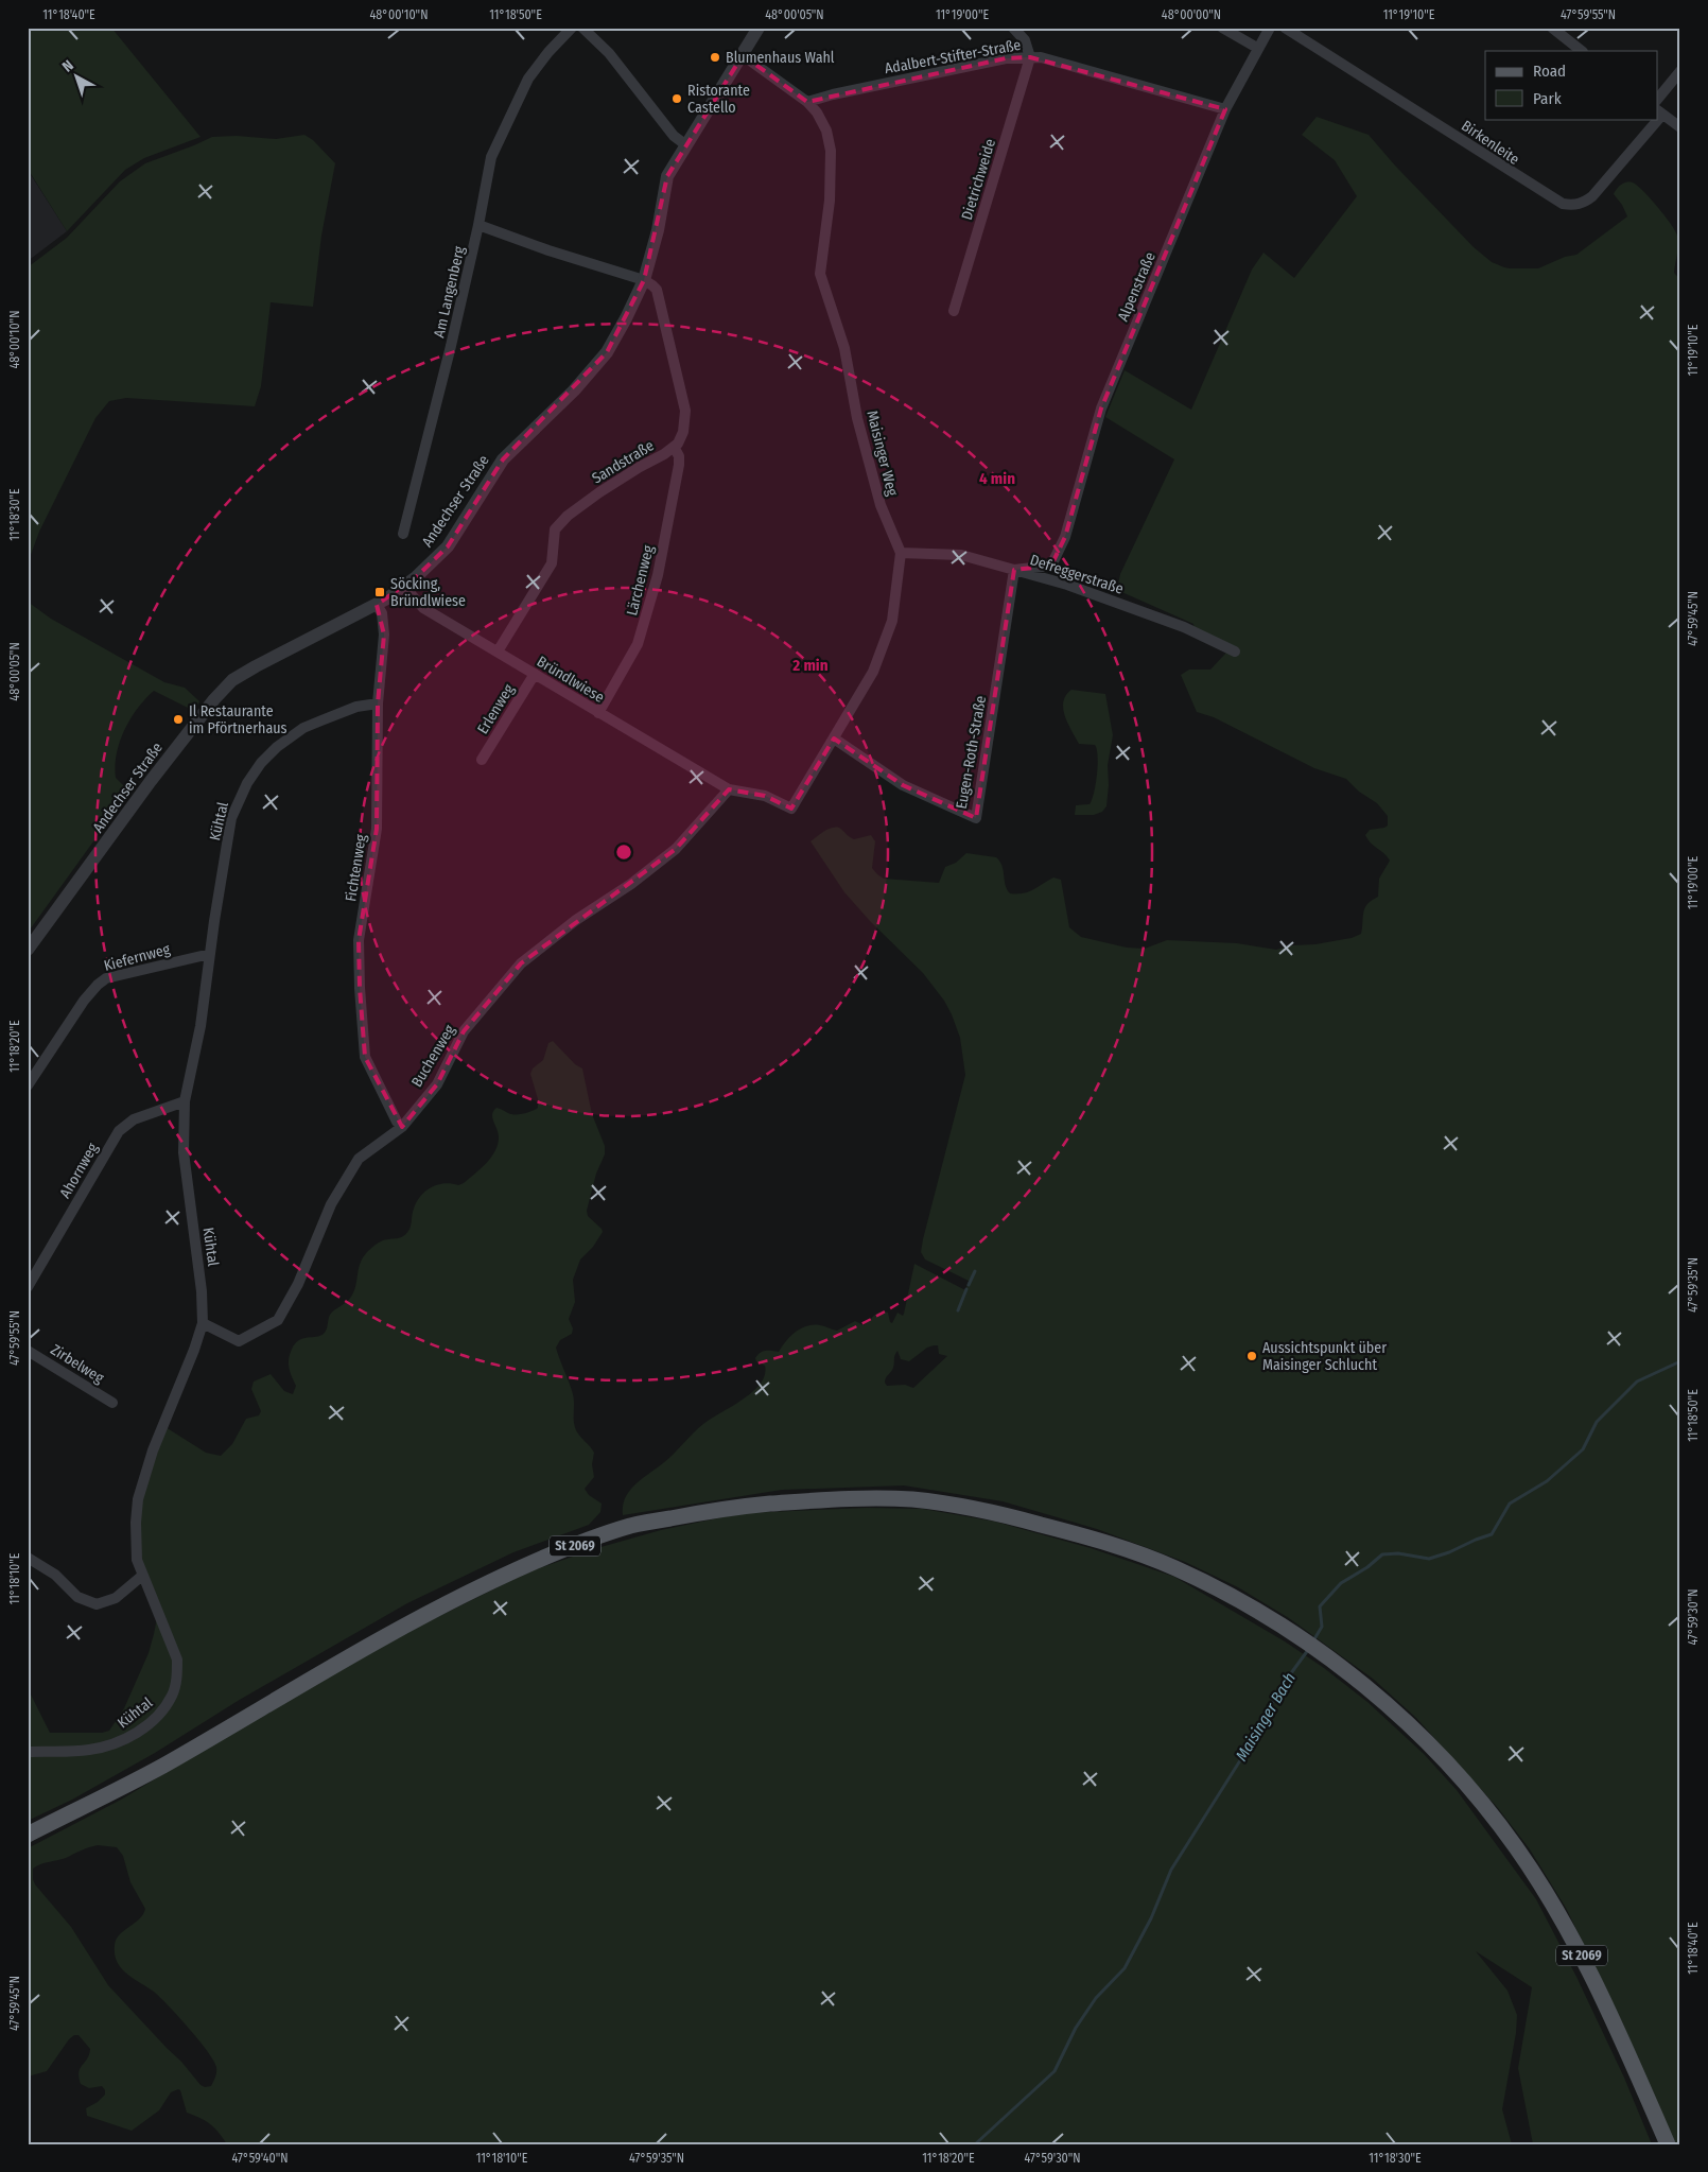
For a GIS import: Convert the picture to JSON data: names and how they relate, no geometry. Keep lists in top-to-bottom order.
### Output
{
  "streets": {
    "main road": ["St 2069"],
    "street": [
      "Adalbert-Stifter-Straße",
      "Birkenleite",
      "Dietrichweide",
      "Alpenstraße",
      "Am Langenberg",
      "Maisinger Weg",
      "Sandstraße",
      "Andechser Straße",
      "Defreggerstraße",
      "Lärchenweg",
      "Bründlwiese",
      "Erlenweg",
      "Eugen-Roth-Straße",
      "Kühtal",
      "Fichtenweg",
      "Kiefernweg",
      "Buchenweg",
      "Ahornweg",
      "Zirbelweg"
    ]
  },
  "crossings": [
    ["Adalbert-Stifter-Straße", "Dietrichweide"],
    ["Adalbert-Stifter-Straße", "Alpenstraße"],
    ["Adalbert-Stifter-Straße", "Maisinger Weg"],
    ["Alpenstraße", "Defreggerstraße"],
    ["Alpenstraße", "Eugen-Roth-Straße"],
    ["Maisinger Weg", "Andechser Straße"],
    ["Maisinger Weg", "Defreggerstraße"],
    ["Sandstraße", "Andechser Straße"],
    ["Sandstraße", "Lärchenweg"],
    ["Sandstraße", "Bründlwiese"],
    ["Andechser Straße", "Bründlwiese"],
    ["Andechser Straße", "Fichtenweg"],
    ["Defreggerstraße", "Eugen-Roth-Straße"],
    ["Lärchenweg", "Bründlwiese"],
    ["Bründlwiese", "Erlenweg"],
    ["Bründlwiese", "Buchenweg"],
    ["Kühtal", "Fichtenweg"],
    ["Kühtal", "Kiefernweg"],
    ["Kühtal", "Buchenweg"],
    ["Kühtal", "Ahornweg"],
    ["Fichtenweg", "Buchenweg"]
  ],
  "water": ["Maisinger Bach"],
  "places": {
    "other": [
      "Blumenhaus Wahl",
      "Ristorante Castello",
      "Il Restaurante im Pförtnerhaus",
      "Aussichtspunkt über Maisinger Schlucht"
    ],
    "transit": ["Söcking, Bründlwiese"]
  },
  "legend": ["Road", "Park"],
  "north": "top left",
  "coordinates": [
    "11°18'40\"E",
    "48°00'10\"N",
    "11°18'50\"E",
    "48°00'05\"N",
    "11°19'00\"E",
    "48°00'00\"N",
    "11°19'10\"E",
    "47°59'55\"N",
    "11°18'30\"E",
    "47°59'45\"N",
    "11°18'20\"E",
    "47°59'35\"N",
    "11°18'10\"E",
    "47°59'30\"N",
    "47°59'40\"N"
  ],
  "rings": ["4 min", "2 min"]
}
